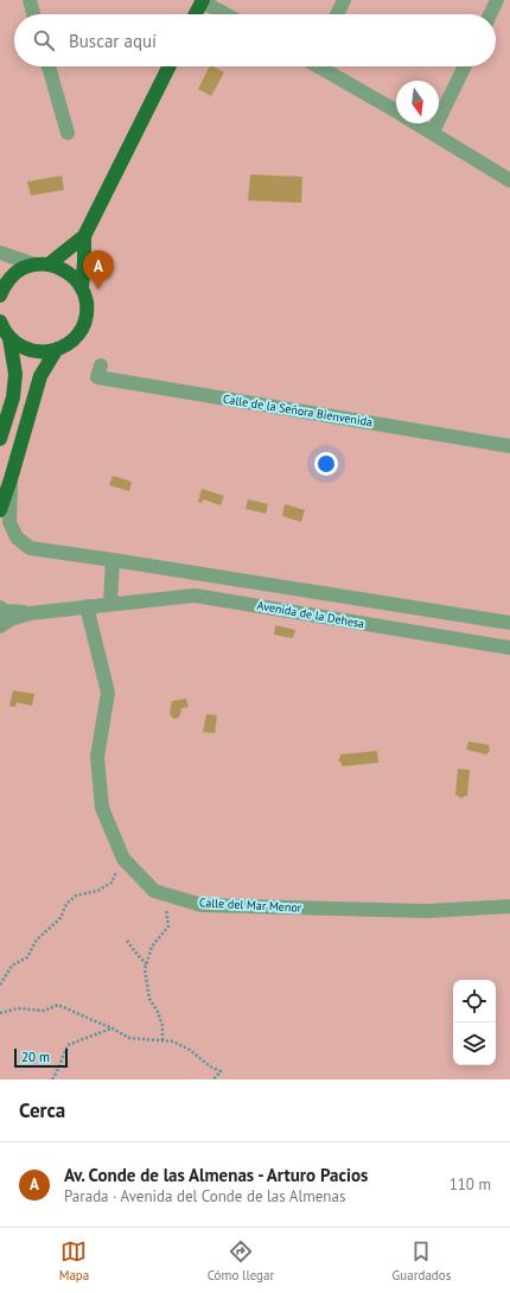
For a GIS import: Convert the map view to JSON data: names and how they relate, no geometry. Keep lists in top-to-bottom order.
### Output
{
  "streets": {
    "street": ["Calle de la Señora Bienvenida", "Avenida de la Dehesa", "Calle del Mar Menor"]
  },
  "crossings": [
    ["Avenida de la Dehesa", "Calle del Mar Menor"]
  ],
  "scale_bar": "20 m",
  "north": "bottom",
  "page": {
    "search": "Buscar aquí",
    "pins": "A",
    "scale": "20 m",
    "heading": "Cerca",
    "list": [
      {
        "mark": "A",
        "name": "Av. Conde de las Almenas - Arturo Pacios",
        "note": "Parada · Avenida del Conde de las Almenas",
        "value": "110 m"
      }
    ],
    "nav": ["Mapa", "Cómo llegar", "Guardados"]
  }
}
